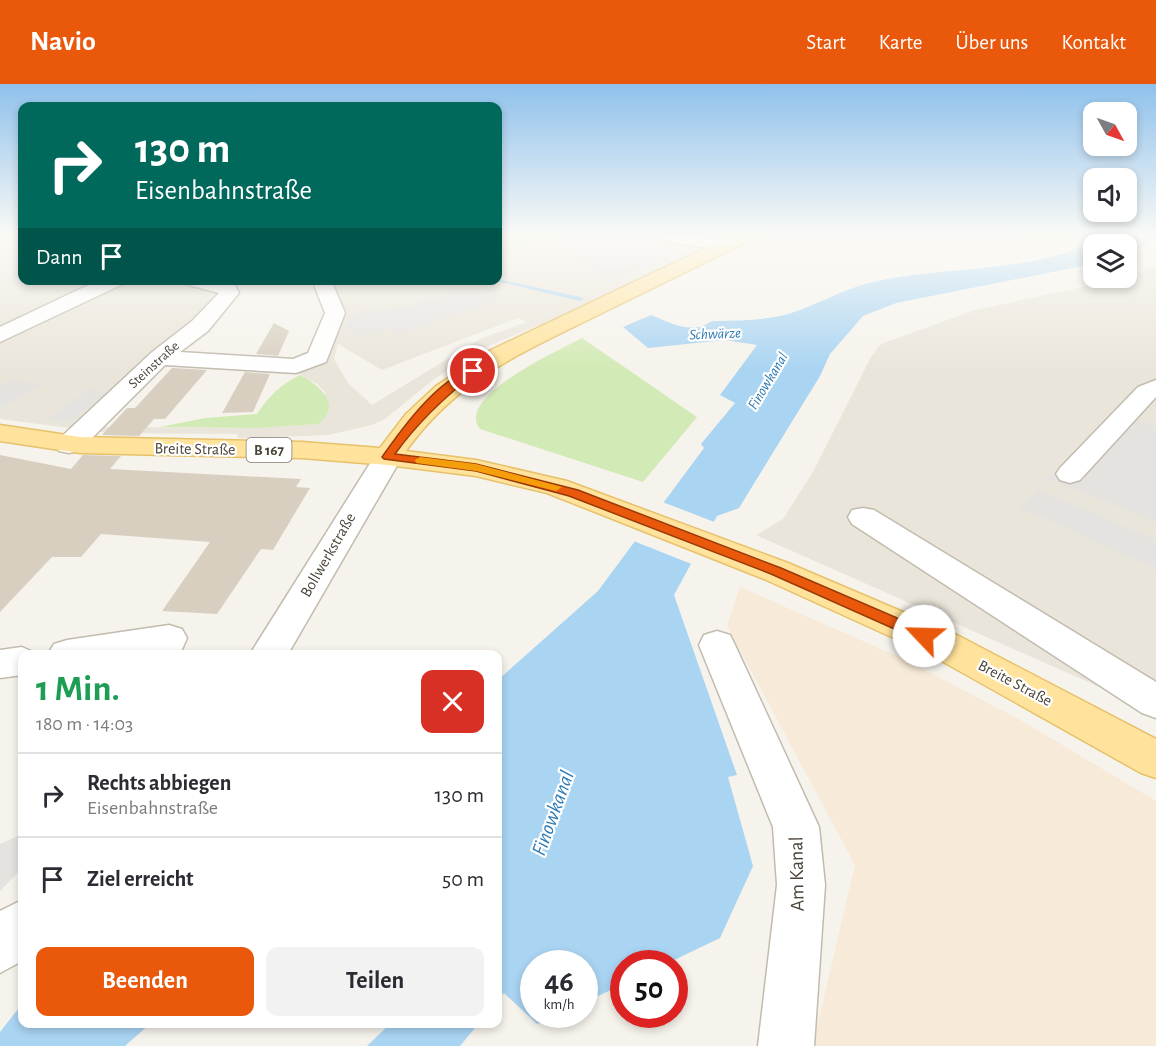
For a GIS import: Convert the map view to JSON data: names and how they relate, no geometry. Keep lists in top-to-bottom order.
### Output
{
  "streets": {
    "main road": ["Breite Straße", "B 167"],
    "street": ["Steinstraße", "Bollwerkstraße", "Am Kanal"]
  },
  "crossings": [
    ["Steinstraße", "Breite Straße"],
    ["Breite Straße", "Bollwerkstraße"]
  ],
  "water": ["Schwärze", "Finowkanal"],
  "north": "bottom right",
  "page": {
    "header": "Navio",
    "nav": [
      "Start",
      "Karte",
      "Über uns",
      "Kontakt"
    ],
    "turn": ["130 m", "Eisenbahnstraße"],
    "then": "Dann",
    "heading": ["1 Min.", "180 m · 14:03"],
    "list": [
      {
        "name": "Rechts abbiegen",
        "note": "Eisenbahnstraße",
        "value": "130 m"
      },
      {
        "name": "Ziel erreicht",
        "value": "50 m"
      }
    ],
    "buttons": ["Beenden", "Teilen"],
    "speed": "46 km/h",
    "limit": "50"
  }
}
